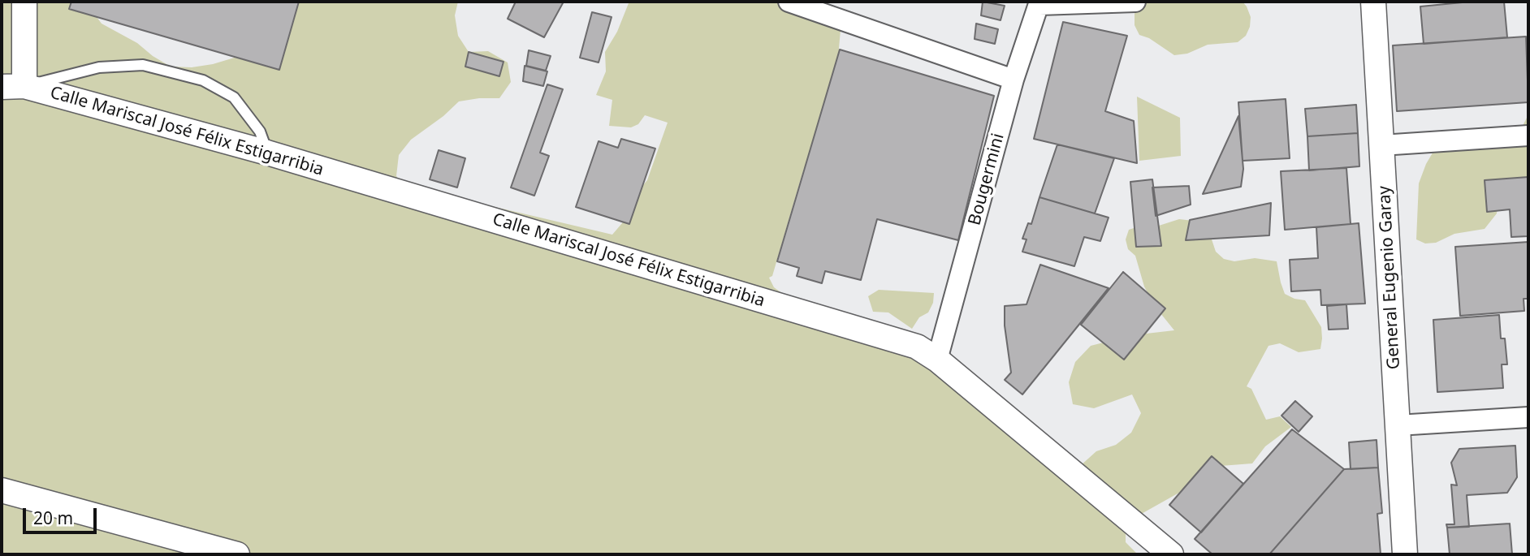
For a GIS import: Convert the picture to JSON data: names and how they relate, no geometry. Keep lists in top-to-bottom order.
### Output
{
  "streets": {
    "street": ["Calle Mariscal José Félix Estigarribia", "Bougermini", "General Eugenio Garay"]
  },
  "crossings": [
    ["Calle Mariscal José Félix Estigarribia", "Bougermini"]
  ],
  "scale_bar": "20 m"
}
